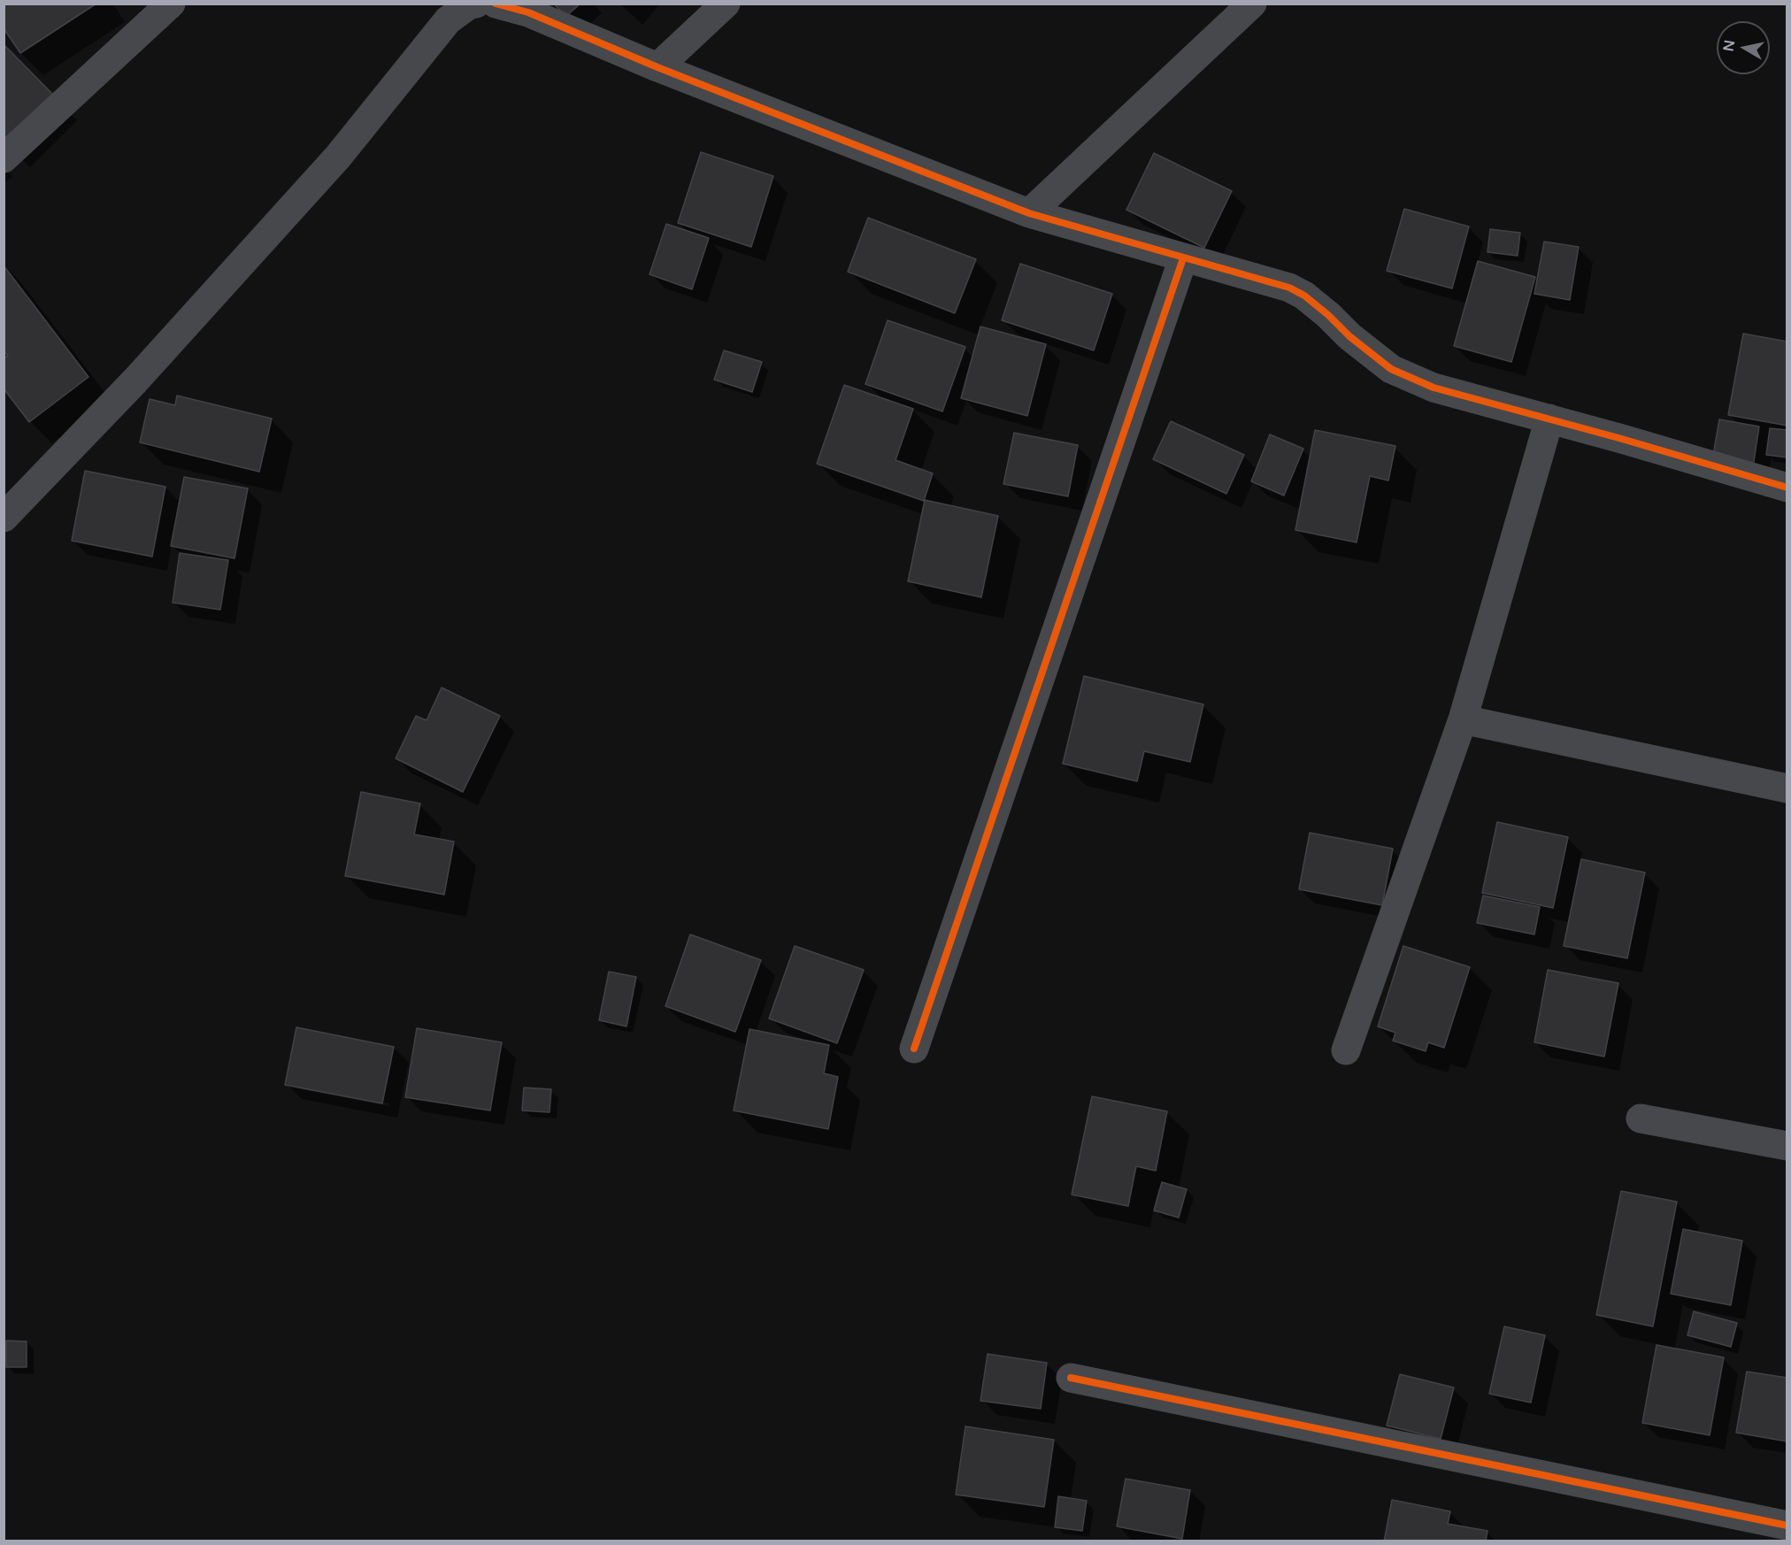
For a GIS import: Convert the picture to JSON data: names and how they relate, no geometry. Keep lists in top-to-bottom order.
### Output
{
  "north": "left"
}
